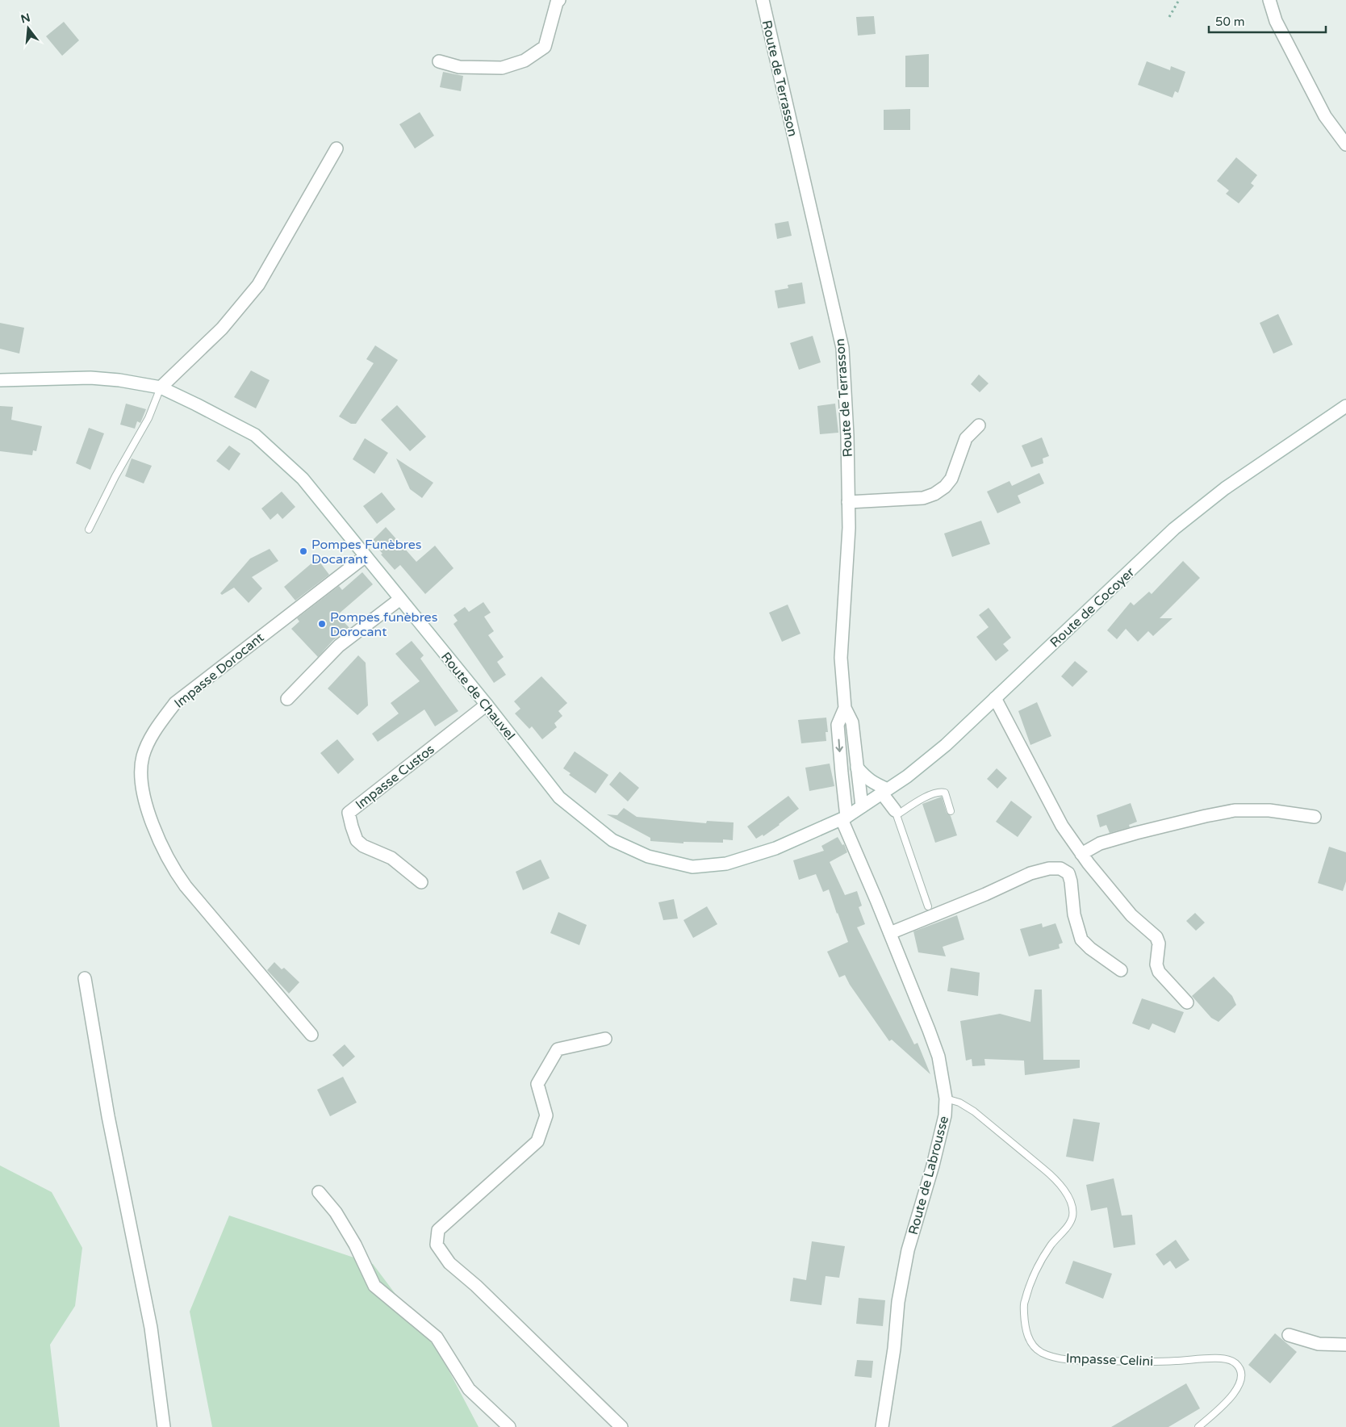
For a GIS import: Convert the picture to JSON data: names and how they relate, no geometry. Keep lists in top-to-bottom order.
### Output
{
  "streets": {
    "street": [
      "Route de Terrasson",
      "Route de Cocoyer",
      "Impasse Dorocant",
      "Route de Chauvel",
      "Impasse Custos",
      "Route de Labrousse"
    ],
    "lane": ["Impasse Celini"]
  },
  "crossings": [
    ["Route de Terrasson", "Route de Cocoyer"],
    ["Route de Terrasson", "Route de Chauvel"],
    ["Route de Terrasson", "Route de Labrousse"],
    ["Route de Cocoyer", "Route de Chauvel"],
    ["Route de Cocoyer", "Route de Labrousse"],
    ["Impasse Dorocant", "Route de Chauvel"],
    ["Route de Chauvel", "Impasse Custos"],
    ["Route de Chauvel", "Route de Labrousse"],
    ["Route de Labrousse", "Impasse Celini"]
  ],
  "places": ["Pompes Funèbres Docarant", "Pompes funèbres Dorocant"],
  "scale_bar": "50 m",
  "north": "top"
}
